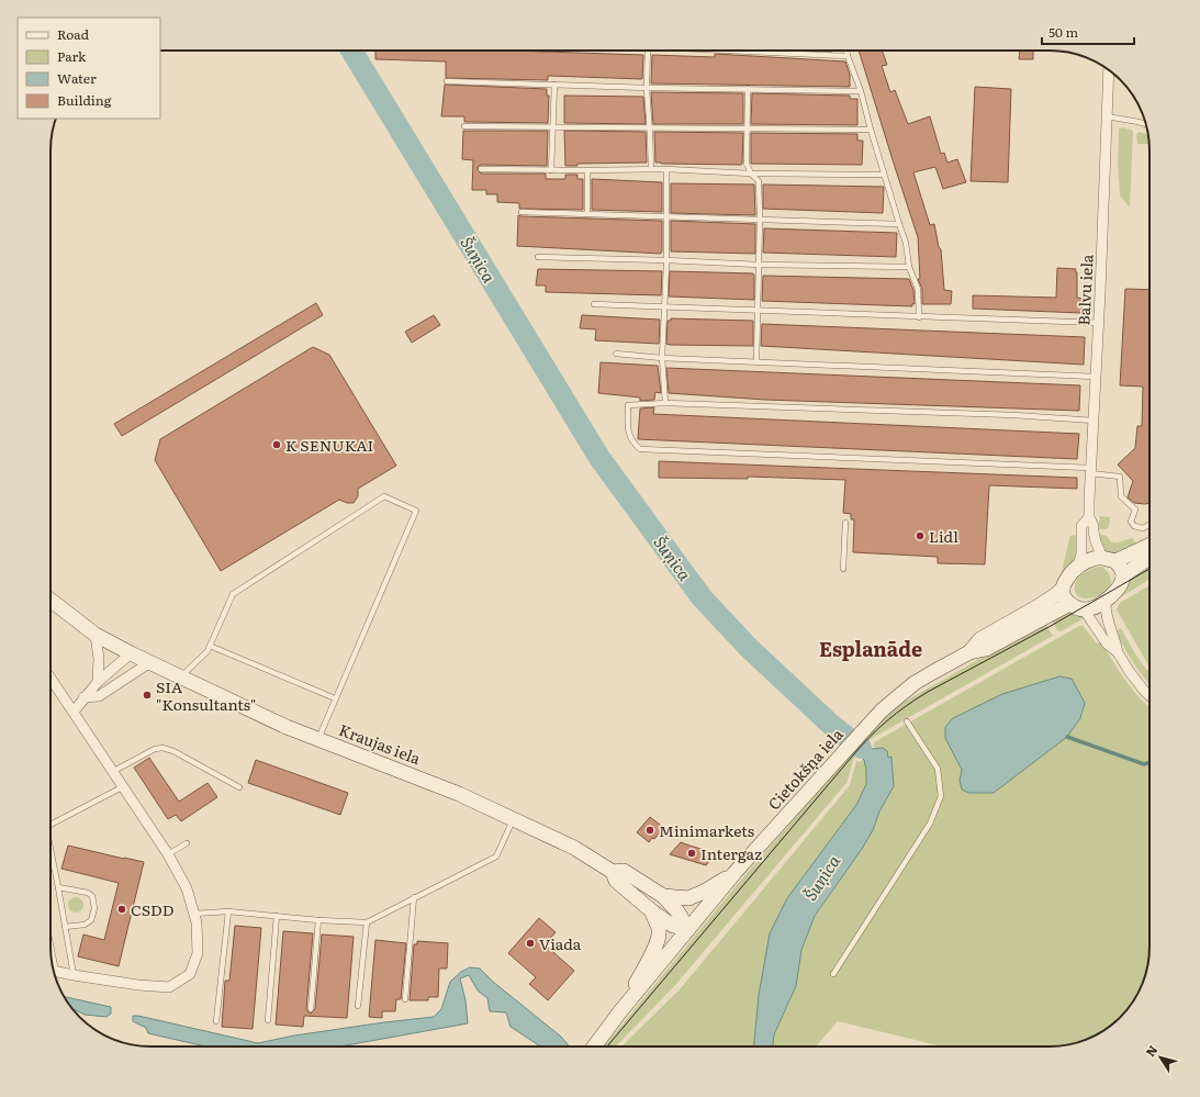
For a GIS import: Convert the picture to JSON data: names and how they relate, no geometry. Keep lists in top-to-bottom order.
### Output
{
  "streets": {
    "street": ["Balvu iela", "Kraujas iela", "Cietokšņa iela"]
  },
  "crossings": [
    ["Balvu iela", "Cietokšņa iela"],
    ["Kraujas iela", "Cietokšņa iela"]
  ],
  "districts": ["Esplanāde"],
  "water": ["Šuņica"],
  "places": [
    "K SENUKAI",
    "Lidl",
    "SIA \"Konsultants\"",
    "Minimarkets",
    "Intergaz",
    "CSDD",
    "Viada"
  ],
  "legend": [
    "Road",
    "Park",
    "Water",
    "Building"
  ],
  "scale_bar": "50 m",
  "north": "top left"
}
